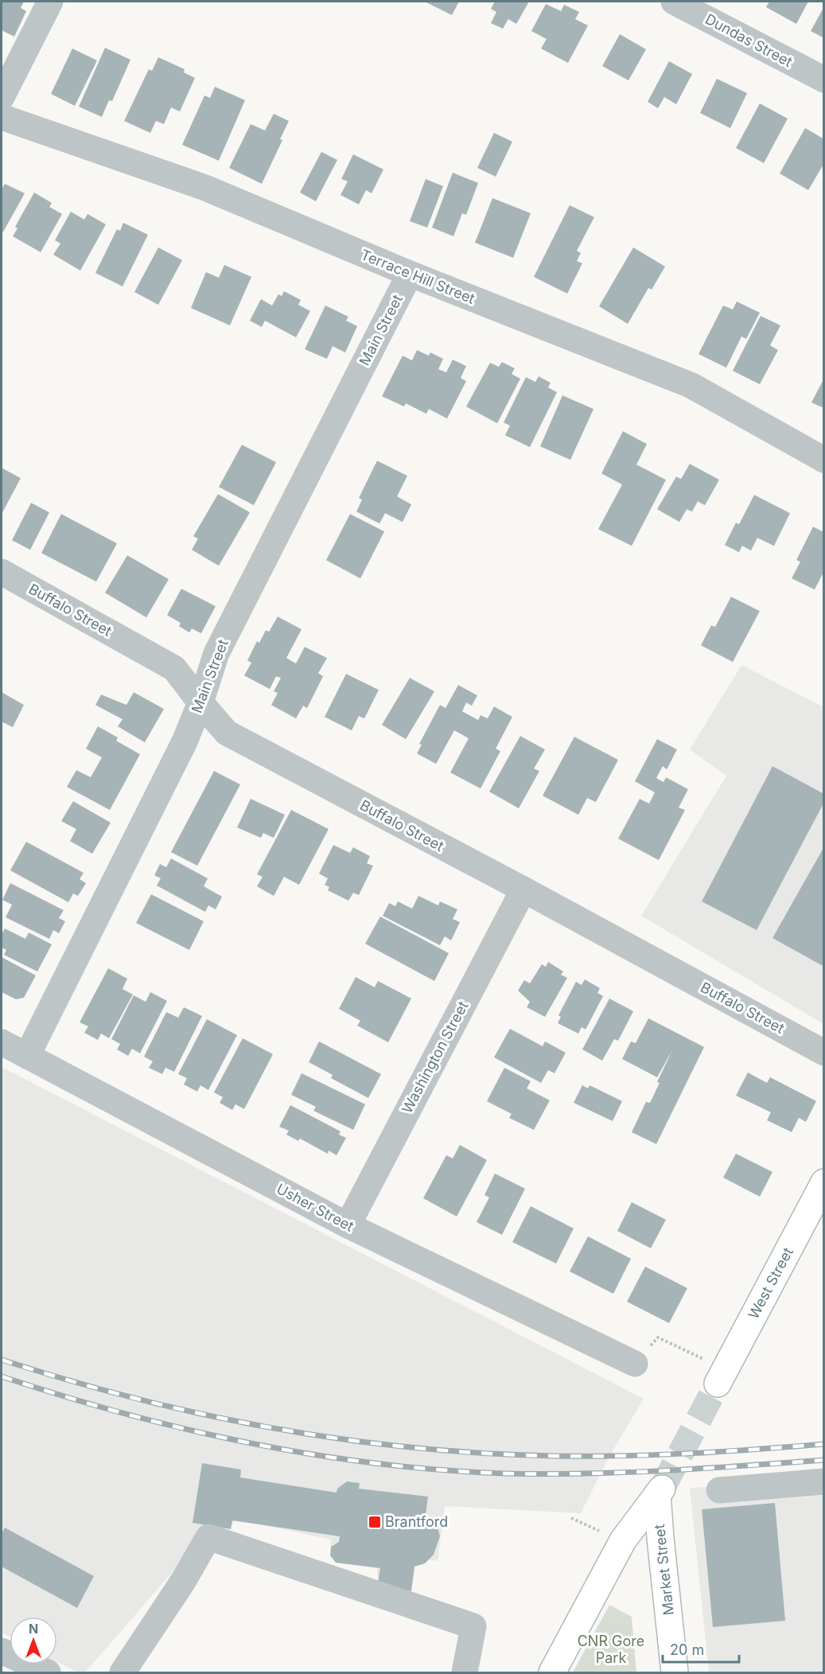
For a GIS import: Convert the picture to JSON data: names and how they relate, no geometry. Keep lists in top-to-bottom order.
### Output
{
  "streets": {
    "main road": ["West Street", "Market Street"],
    "street": [
      "Dundas Street",
      "Terrace Hill Street",
      "Main Street",
      "Buffalo Street",
      "Washington Street",
      "Usher Street"
    ]
  },
  "crossings": [
    ["Terrace Hill Street", "Main Street"],
    ["Main Street", "Buffalo Street"],
    ["Main Street", "Usher Street"],
    ["Buffalo Street", "Washington Street"],
    ["Washington Street", "Usher Street"]
  ],
  "parks": ["CNR Gore Park"],
  "places": {
    "transit": ["Brantford"]
  },
  "scale_bar": "20 m",
  "north": "top"
}
